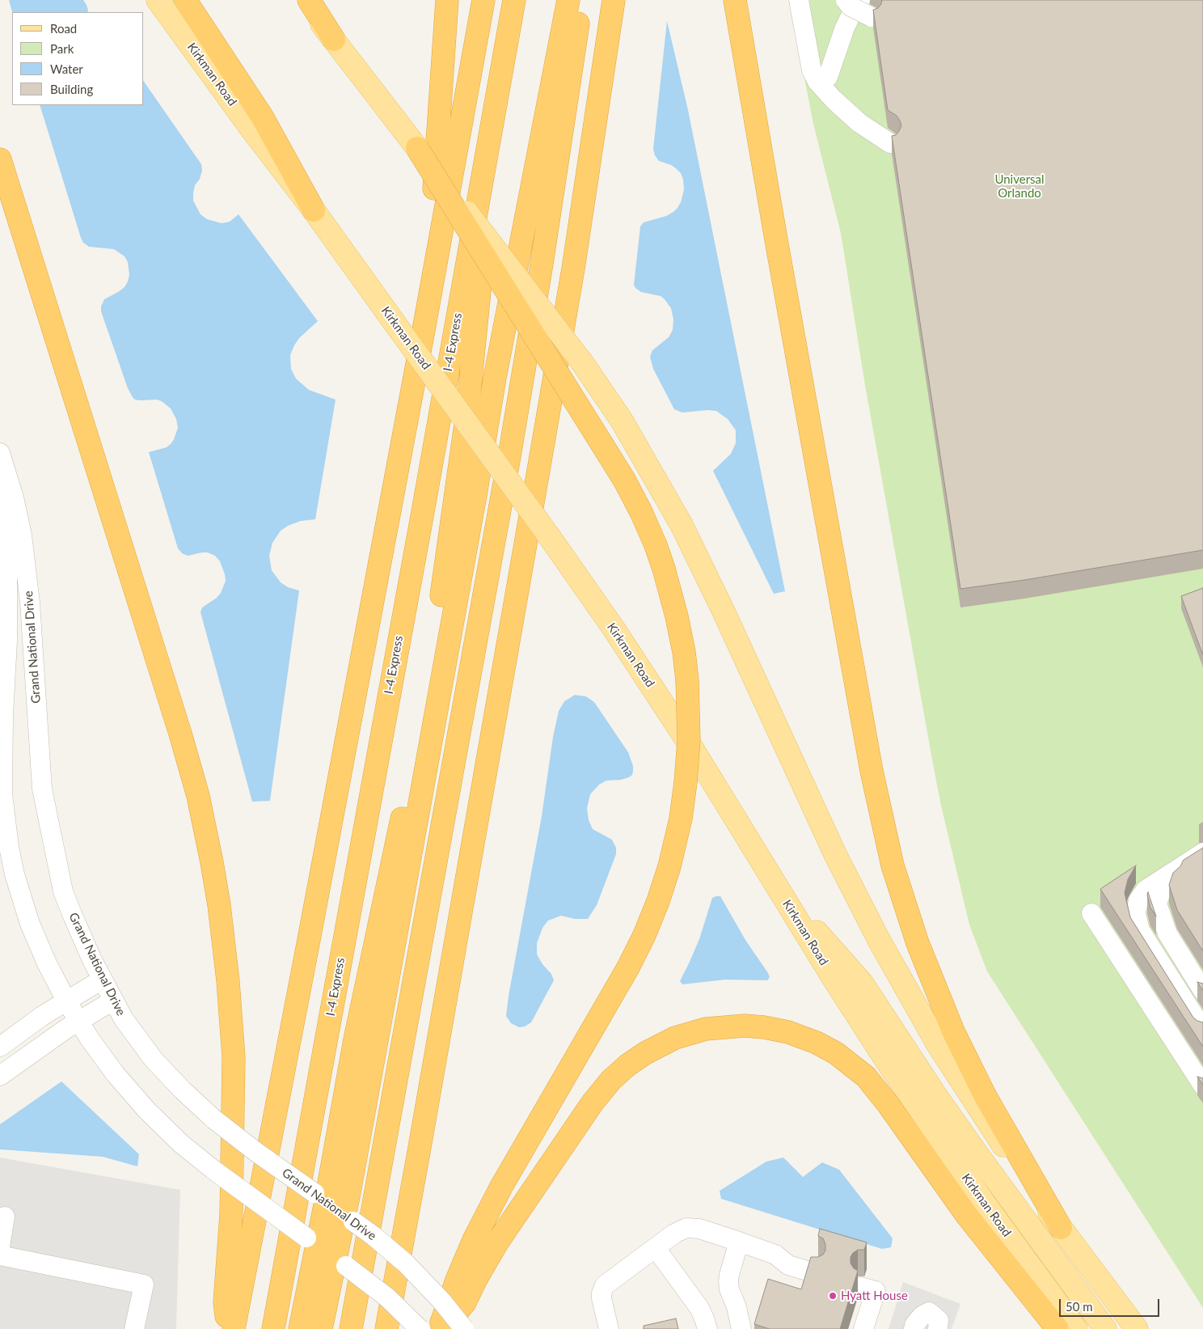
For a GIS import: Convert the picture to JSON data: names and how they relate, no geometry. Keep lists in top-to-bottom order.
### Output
{
  "streets": {
    "highway": ["I-4 Express"],
    "main road": ["Kirkman Road"],
    "street": ["Grand National Drive"]
  },
  "parks": ["Universal Orlando"],
  "places": ["Hyatt House"],
  "legend": [
    "Road",
    "Park",
    "Water",
    "Building"
  ],
  "scale_bar": "50 m"
}
